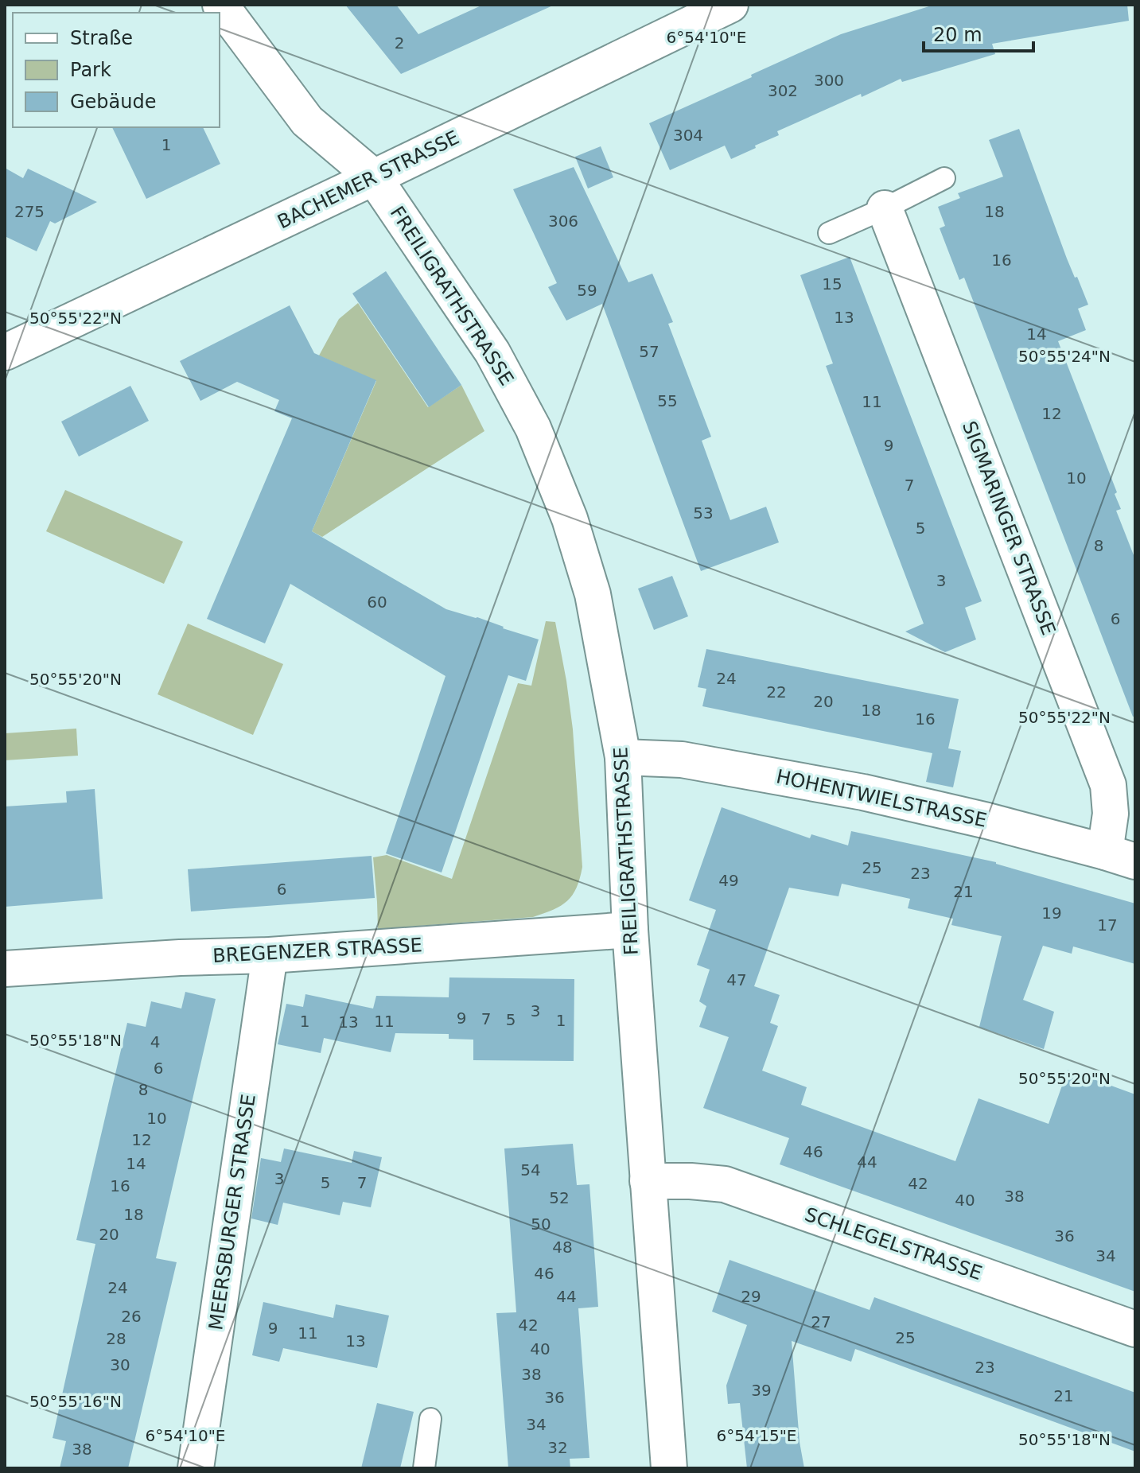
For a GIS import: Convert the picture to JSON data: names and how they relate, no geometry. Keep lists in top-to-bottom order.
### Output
{
  "streets": {
    "street": [
      "BACHEMER STRASSE",
      "FREILIGRATHSTRASSE",
      "SIGMARINGER STRASSE",
      "HOHENTWIELSTRASSE",
      "BREGENZER STRASSE",
      "MEERSBURGER STRASSE",
      "SCHLEGELSTRASSE"
    ]
  },
  "crossings": [
    ["BACHEMER STRASSE", "FREILIGRATHSTRASSE"],
    ["FREILIGRATHSTRASSE", "HOHENTWIELSTRASSE"],
    ["FREILIGRATHSTRASSE", "BREGENZER STRASSE"],
    ["FREILIGRATHSTRASSE", "SCHLEGELSTRASSE"],
    ["SIGMARINGER STRASSE", "HOHENTWIELSTRASSE"],
    ["BREGENZER STRASSE", "MEERSBURGER STRASSE"]
  ],
  "house_numbers": [
    "2",
    "300",
    "302",
    "304",
    "1",
    "275",
    "18",
    "306",
    "16",
    "15",
    "59",
    "13",
    "14",
    "57",
    "55",
    "11",
    "12",
    "9",
    "10",
    "7",
    "53",
    "5",
    "8",
    "3",
    "60",
    "6",
    "24",
    "22",
    "20",
    "18",
    "16",
    "25",
    "23",
    "49",
    "6",
    "21",
    "19",
    "17",
    "47",
    "3",
    "9",
    "7",
    "5",
    "1",
    "1",
    "11",
    "13",
    "4",
    "6",
    "8",
    "10",
    "12",
    "46",
    "44",
    "14",
    "54",
    "3",
    "5",
    "7",
    "42",
    "16",
    "38",
    "52",
    "40",
    "18",
    "50",
    "20",
    "36",
    "48",
    "34",
    "46",
    "24",
    "44",
    "29",
    "26",
    "27",
    "42",
    "9",
    "11",
    "25",
    "28",
    "13",
    "40",
    "30",
    "23",
    "38",
    "39",
    "21",
    "36",
    "34",
    "32",
    "38"
  ],
  "legend": ["Straße", "Park", "Gebäude"],
  "scale_bar": "20 m",
  "coordinates": [
    "6°54'10\"E",
    "50°55'22\"N",
    "50°55'24\"N",
    "50°55'20\"N",
    "50°55'18\"N",
    "50°55'16\"N",
    "6°54'15\"E"
  ]
}
